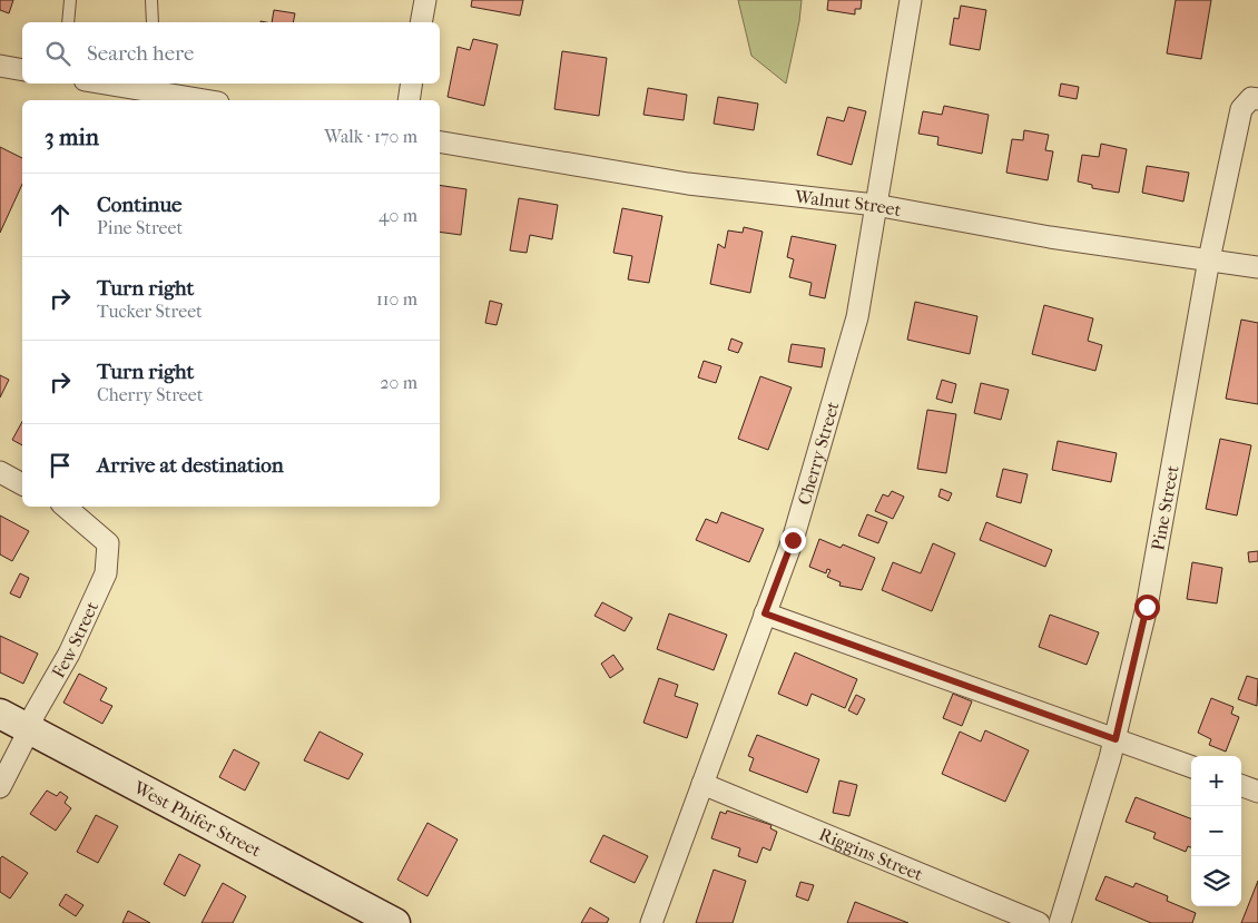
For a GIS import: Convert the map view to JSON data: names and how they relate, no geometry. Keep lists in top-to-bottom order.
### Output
{
  "streets": {
    "street": [
      "Walnut Street",
      "Cherry Street",
      "Pine Street",
      "Few Street",
      "West Phifer Street",
      "Riggins Street"
    ]
  },
  "crossings": [
    ["Walnut Street", "Cherry Street"],
    ["Walnut Street", "Pine Street"],
    ["Cherry Street", "Riggins Street"],
    ["Few Street", "West Phifer Street"]
  ],
  "page": {
    "search": "Search here",
    "heading": ["3 min", "Walk · 170 m"],
    "list": [
      ["Continue", "Pine Street", "40 m"],
      ["Turn right", "Tucker Street", "110 m"],
      ["Turn right", "Cherry Street", "20 m"],
      "Arrive at destination"
    ],
    "map_buttons": ["+", "−"]
  }
}
